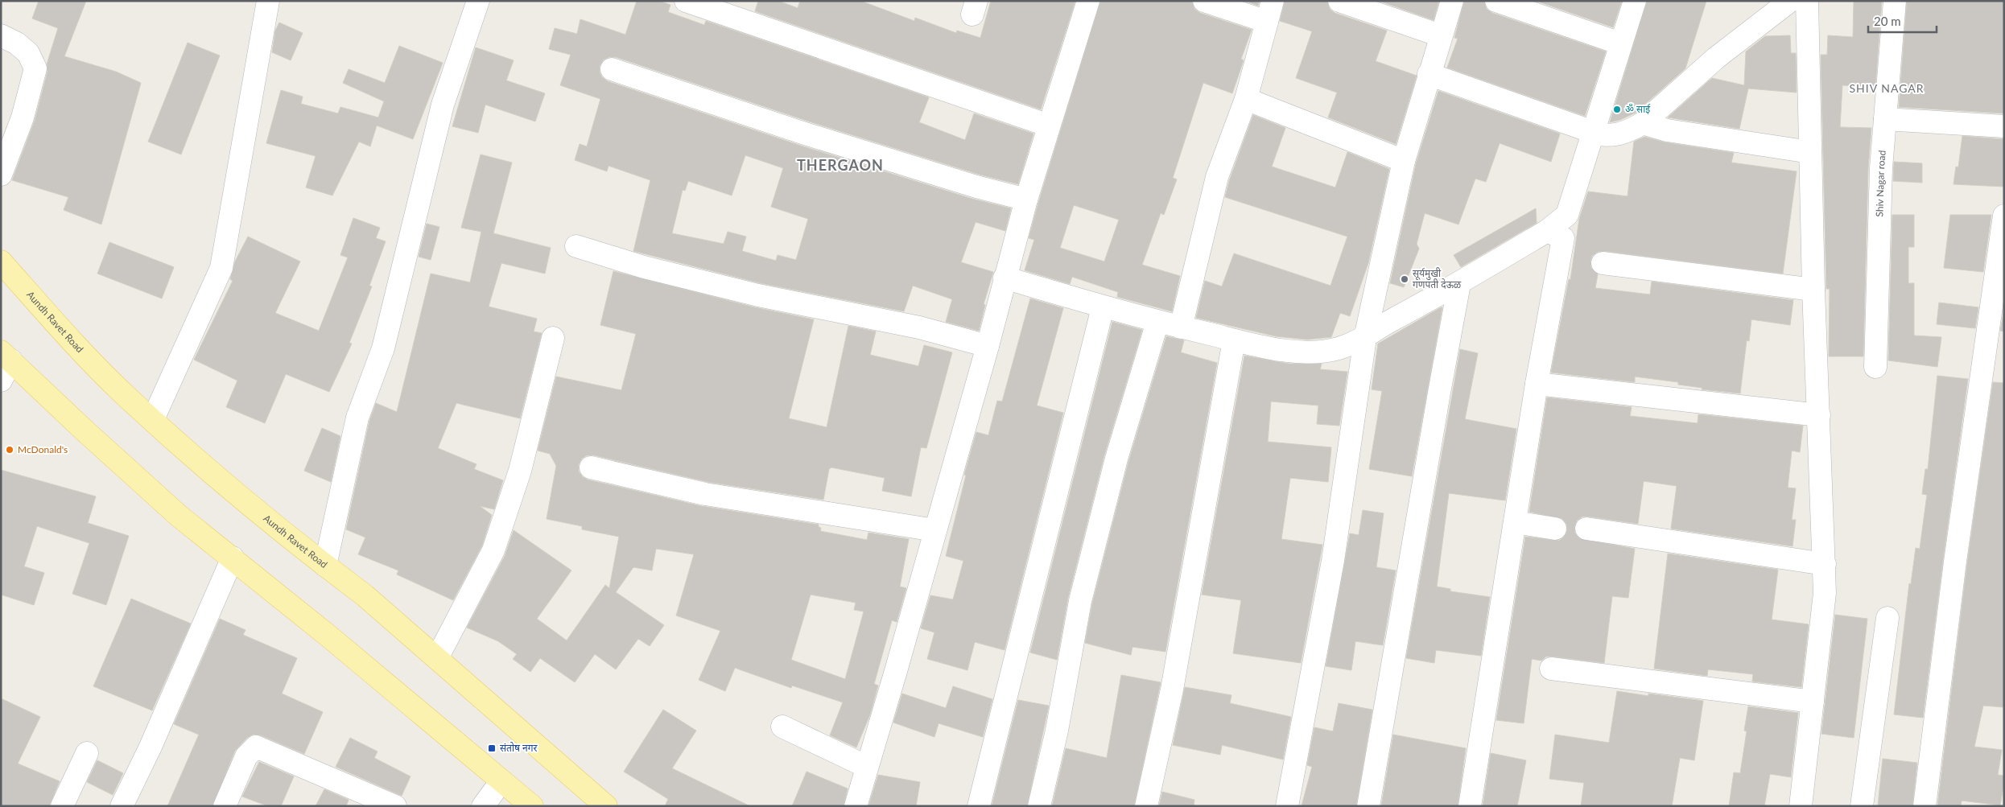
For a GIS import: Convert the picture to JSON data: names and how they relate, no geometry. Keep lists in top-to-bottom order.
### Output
{
  "streets": {
    "main road": ["Aundh Ravet Road"],
    "street": ["Shiv Nagar road"]
  },
  "districts": ["SHIV NAGAR", "THERGAON"],
  "places": {
    "other": ["ॐ साई", "सूर्यमुखी गणपती देऊळ", "McDonald's"],
    "transit": ["संतोष नगर"]
  },
  "scale_bar": "20 m"
}
